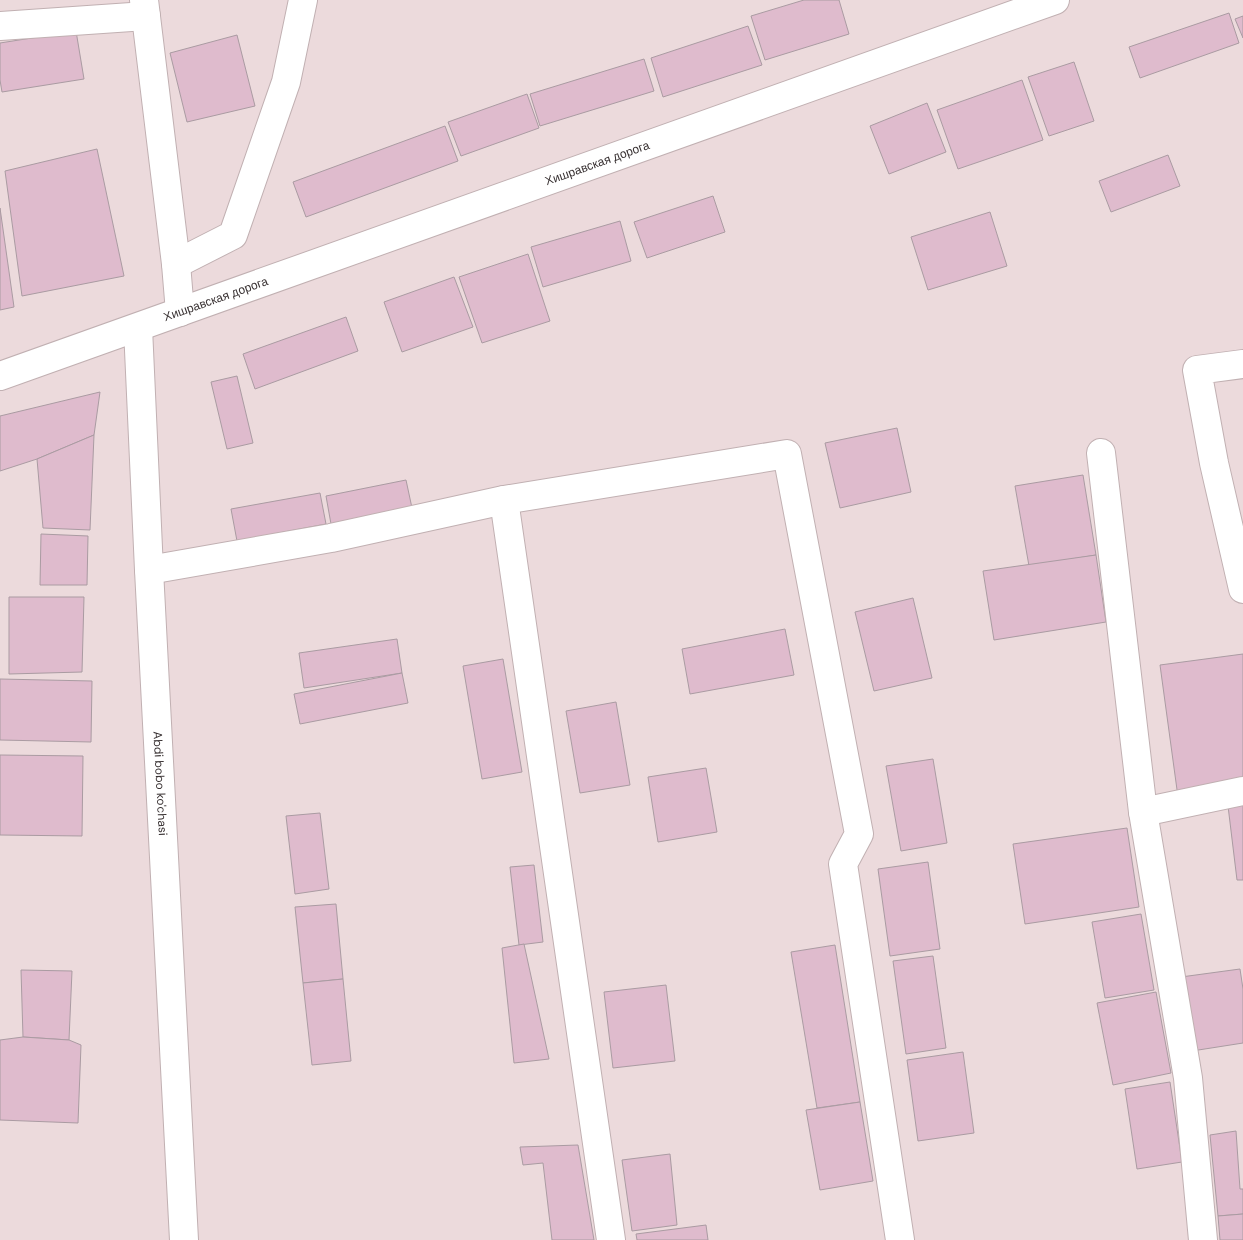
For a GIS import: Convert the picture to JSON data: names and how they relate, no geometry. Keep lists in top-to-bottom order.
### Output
{
  "streets": {
    "street": ["Хишравская дорога", "Abdi bobo ko'chasi"]
  },
  "crossings": [
    ["Хишравская дорога", "Abdi bobo ko'chasi"]
  ]
}
